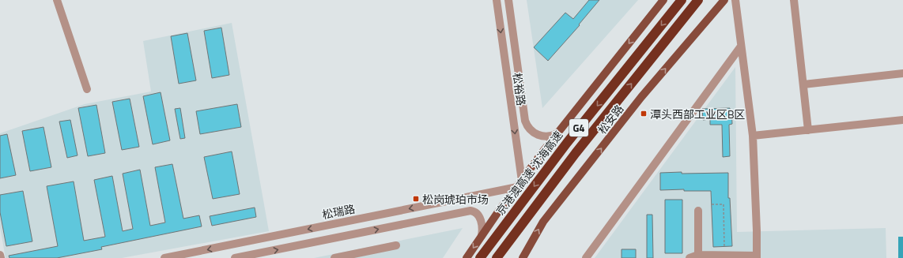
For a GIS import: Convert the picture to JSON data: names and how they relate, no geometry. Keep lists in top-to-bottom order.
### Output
{
  "streets": {
    "highway": ["G4", "京港澳高速 沈海高速"],
    "main road": ["松安路"],
    "street": ["松裕路", "松瑞路"]
  },
  "crossings": [
    ["松裕路", "松瑞路"]
  ],
  "one_way": ["松裕路"],
  "places": {
    "transit": ["潭头西部工业区B区", "松岗琥珀市场"]
  }
}
